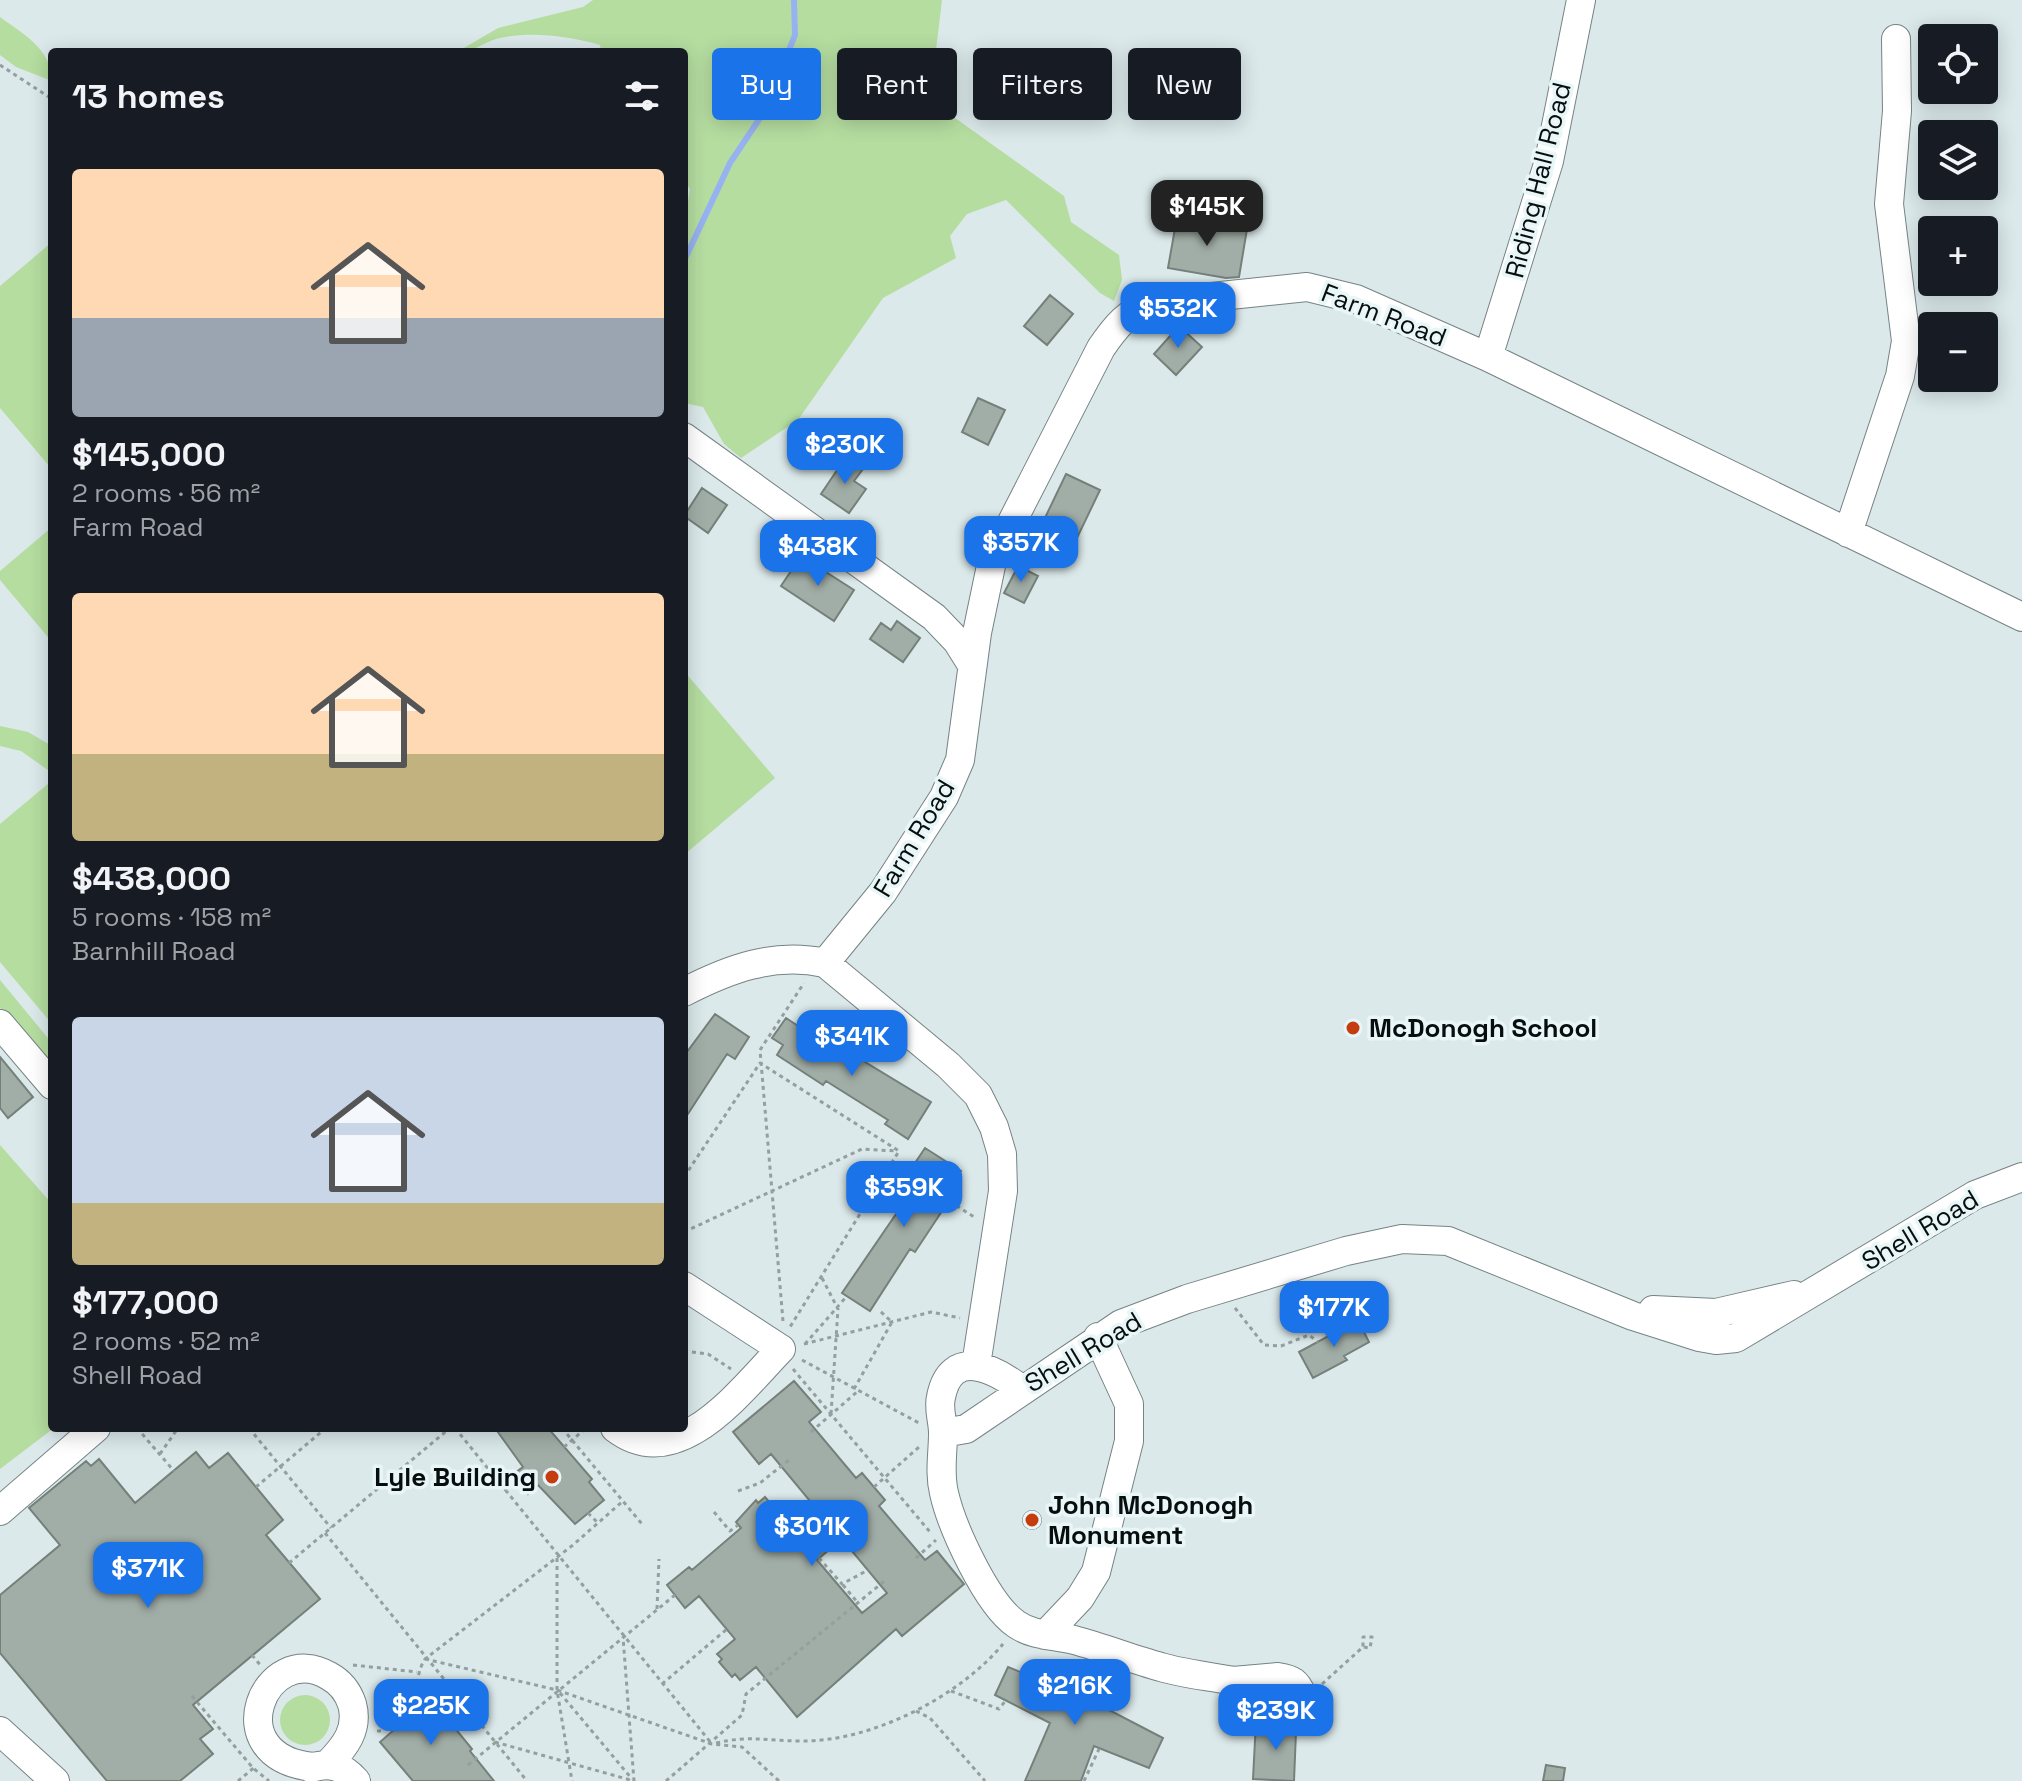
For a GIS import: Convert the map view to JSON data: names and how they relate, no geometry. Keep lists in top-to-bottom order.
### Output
{
  "streets": {
    "street": ["Riding Hall Road", "Farm Road", "Shell Road"]
  },
  "crossings": [
    ["Riding Hall Road", "Farm Road"]
  ],
  "places": ["McDonogh School", "Lyle Building", "John McDonogh Monument"],
  "page": {
    "map_buttons": ["+", "−"],
    "chip": [
      "Buy",
      "Rent",
      "Filters",
      "New"
    ],
    "heading": "13 homes",
    "list": [
      {
        "name": "$145,000",
        "note": "2 rooms · 56 m² · Farm Road"
      },
      {
        "name": "$438,000",
        "note": "5 rooms · 158 m² · Barnhill Road"
      },
      {
        "name": "$177,000",
        "note": "2 rooms · 52 m² · Shell Road"
      }
    ],
    "price": [
      "$145K",
      "$532K",
      "$230K",
      "$357K",
      "$438K",
      "$341K",
      "$359K",
      "$177K",
      "$301K",
      "$371K",
      "$216K",
      "$225K",
      "$239K"
    ]
  }
}
